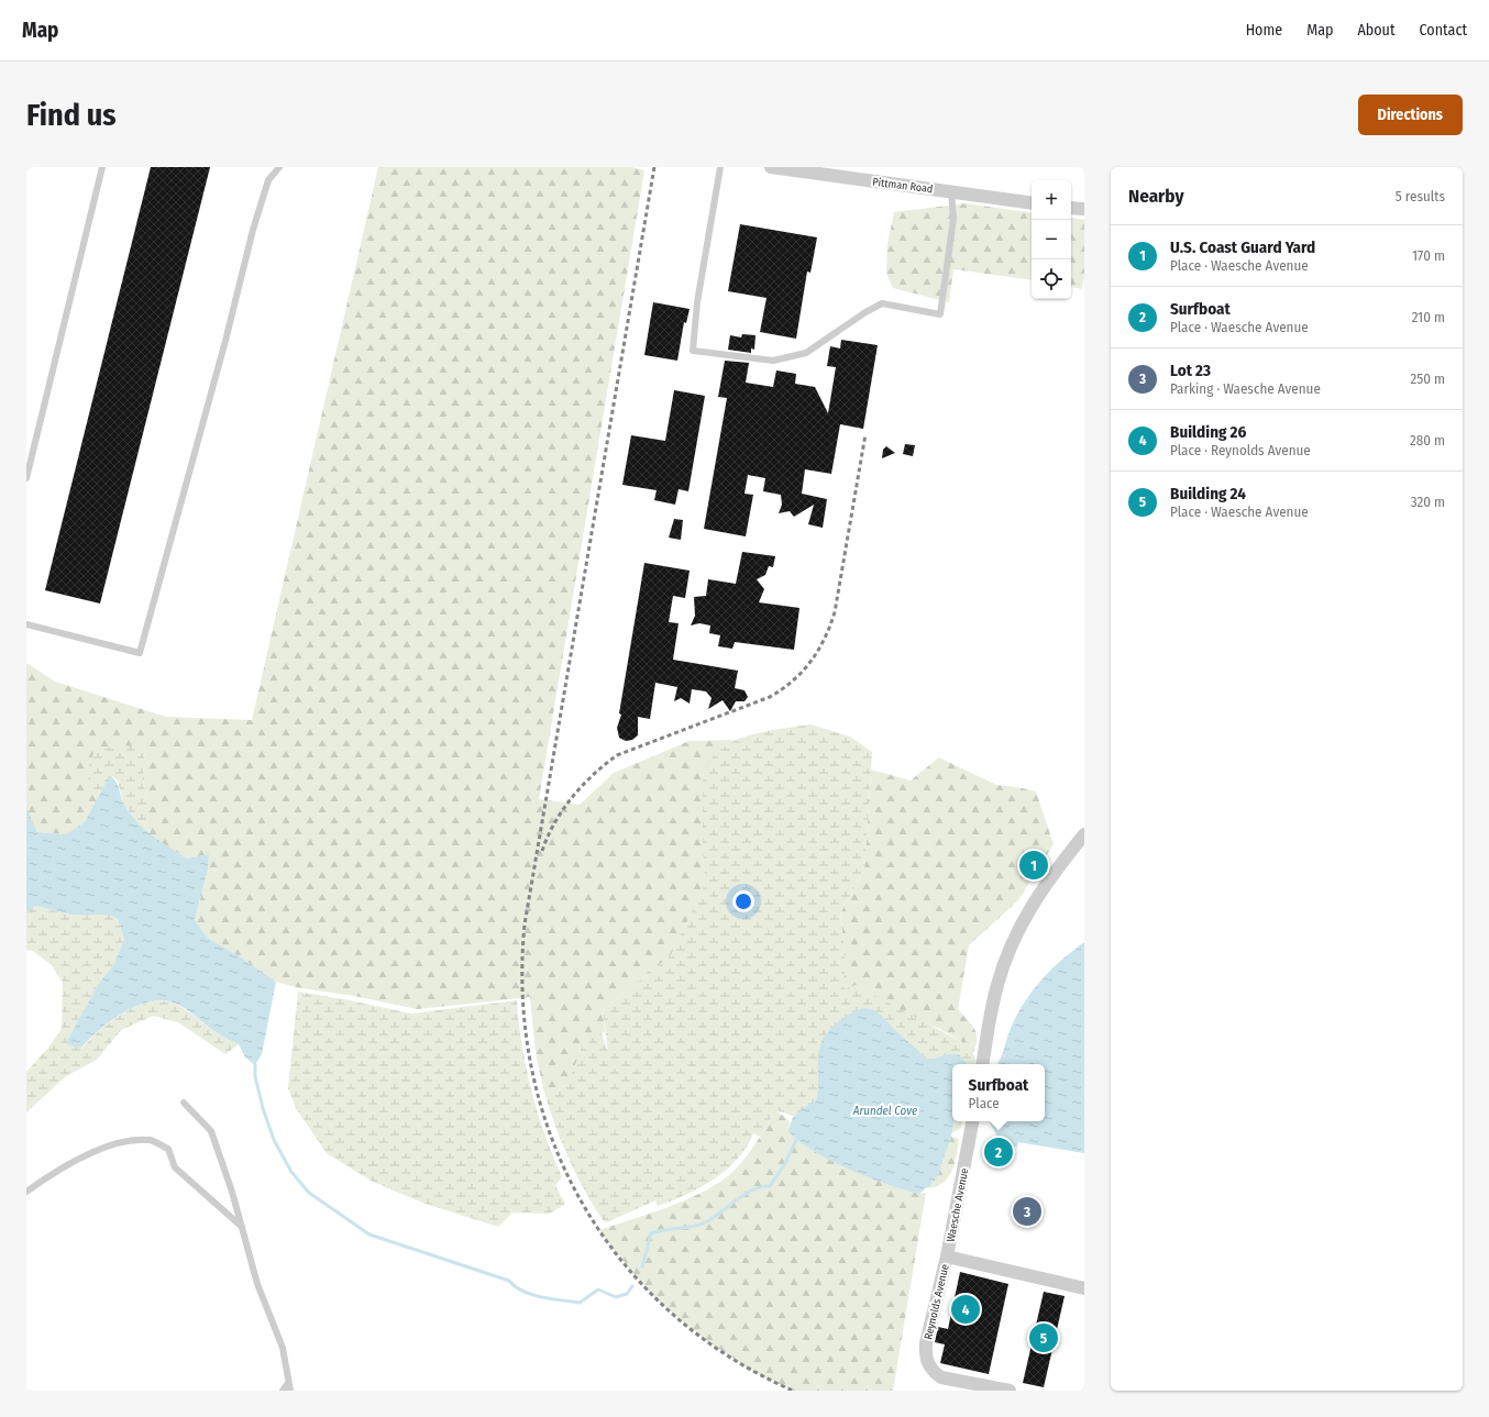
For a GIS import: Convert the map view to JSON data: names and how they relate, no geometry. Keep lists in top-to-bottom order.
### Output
{
  "streets": {
    "street": ["Pittman Road", "Waesche Avenue", "Reynolds Avenue"]
  },
  "crossings": [
    ["Waesche Avenue", "Reynolds Avenue"]
  ],
  "water": ["Arundel Cove"],
  "page": {
    "header": "Map",
    "nav": [
      "Home",
      "Map",
      "About",
      "Contact"
    ],
    "buttons": "Directions",
    "title": "Find us",
    "heading": ["Nearby", "5 results"],
    "map_buttons": ["+", "−"],
    "list": [
      {
        "mark": "1",
        "name": "U.S. Coast Guard Yard",
        "note": "Place · Waesche Avenue",
        "value": "170 m"
      },
      {
        "mark": "2",
        "name": "Surfboat",
        "note": "Place · Waesche Avenue",
        "value": "210 m"
      },
      {
        "mark": "3",
        "name": "Lot 23",
        "note": "Parking · Waesche Avenue",
        "value": "250 m"
      },
      {
        "mark": "4",
        "name": "Building 26",
        "note": "Place · Reynolds Avenue",
        "value": "280 m"
      },
      {
        "mark": "5",
        "name": "Building 24",
        "note": "Place · Waesche Avenue",
        "value": "320 m"
      }
    ],
    "pins": [
      "1",
      "2",
      "3",
      "4",
      "5"
    ],
    "popup": ["Surfboat", "Place"]
  }
}
